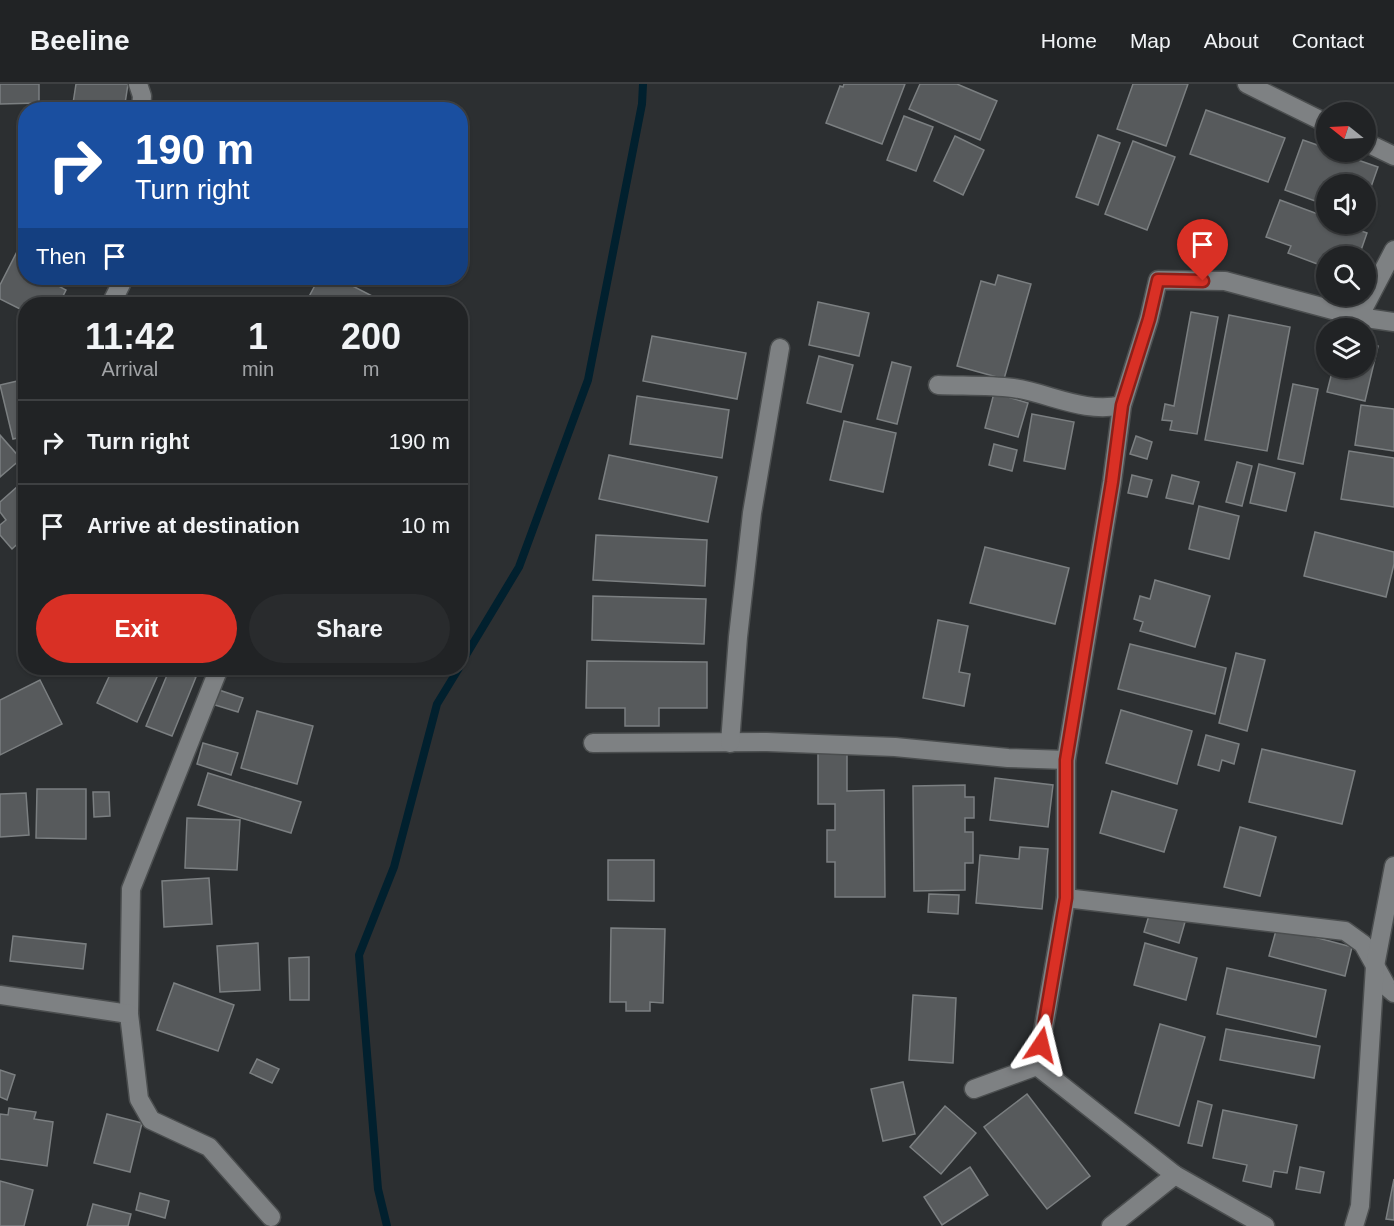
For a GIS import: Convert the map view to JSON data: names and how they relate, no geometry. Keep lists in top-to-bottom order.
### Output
{
  "north": "left",
  "page": {
    "header": "Beeline",
    "nav": [
      "Home",
      "Map",
      "About",
      "Contact"
    ],
    "turn": ["190 m", "Turn right"],
    "then": "Then",
    "eta": [
      "11:42",
      "Arrival",
      "1",
      "min",
      "200",
      "m"
    ],
    "list": [
      {
        "name": "Turn right",
        "value": "190 m"
      },
      {
        "name": "Arrive at destination",
        "value": "10 m"
      }
    ],
    "buttons": ["Exit", "Share"]
  }
}
